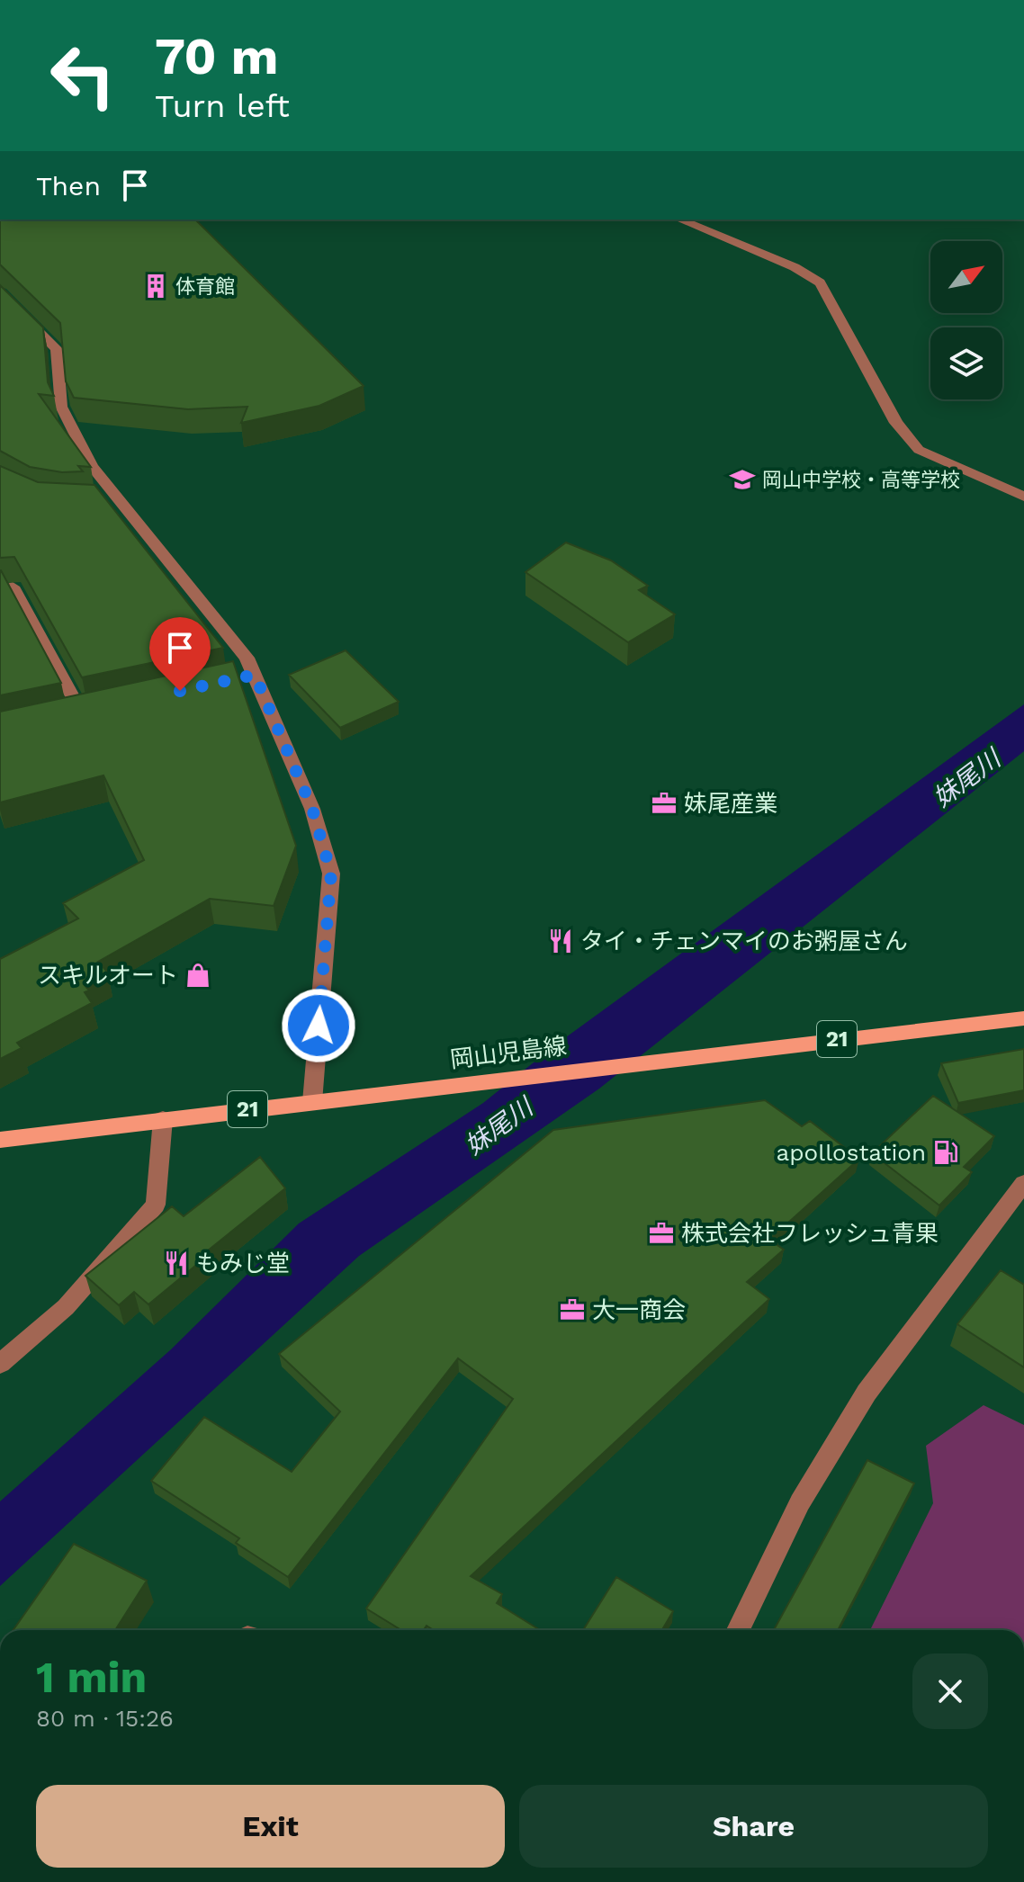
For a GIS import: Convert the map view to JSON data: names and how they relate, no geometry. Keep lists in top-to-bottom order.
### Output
{
  "streets": {
    "main road": ["21", "岡山児島線"]
  },
  "water": ["妹尾川"],
  "places": {
    "building": ["体育館"],
    "school or university": ["岡山中学校・高等学校"],
    "office": ["妹尾産業", "株式会社フレッシュ青果", "大一商会"],
    "restaurant": ["タイ・チェンマイのお粥屋さん", "もみじ堂"],
    "shop": ["スキルオート"],
    "fuel station": ["apollostation"]
  },
  "north": "top right",
  "page": {
    "turn": ["70 m", "Turn left"],
    "then": "Then",
    "heading": ["1 min", "80 m · 15:26"],
    "buttons": ["Exit", "Share"]
  }
}
